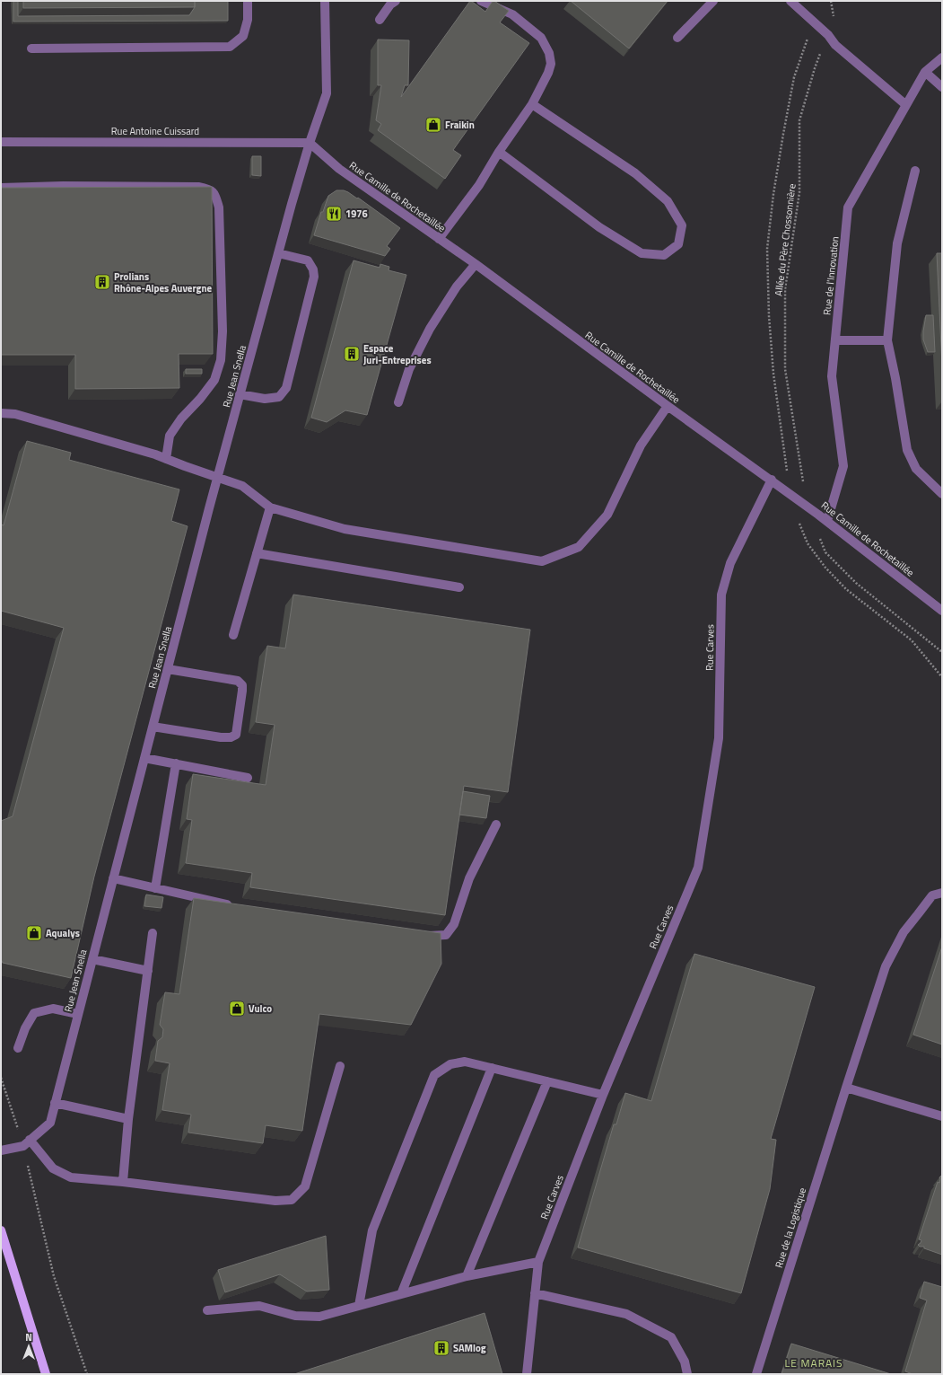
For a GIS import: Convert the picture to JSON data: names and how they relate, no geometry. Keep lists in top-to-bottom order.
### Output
{
  "streets": {
    "street": [
      "Rue Antoine Cuissard",
      "Rue Camille de Rochetaillée",
      "Rue de l'Innovation",
      "Rue Jean Snella",
      "Rue Carves",
      "Rue de la Logistique"
    ],
    "path": ["Allée du Père Chossonnière"]
  },
  "crossings": [
    ["Rue Antoine Cuissard", "Rue Camille de Rochetaillée"],
    ["Rue Antoine Cuissard", "Rue Jean Snella"],
    ["Rue Camille de Rochetaillée", "Allée du Père Chossonnière"],
    ["Rue Camille de Rochetaillée", "Rue de l'Innovation"],
    ["Rue Camille de Rochetaillée", "Rue Jean Snella"],
    ["Rue Camille de Rochetaillée", "Rue Carves"]
  ],
  "districts": ["LE MARAIS"],
  "places": {
    "shop": ["Fraikin", "Aqualys", "Vulco"],
    "restaurant": ["1976"],
    "building": ["Prolians Rhône-Alpes Auvergne", "Espace Juri-Entreprises", "SAMlog"]
  },
  "north": "top"
}
